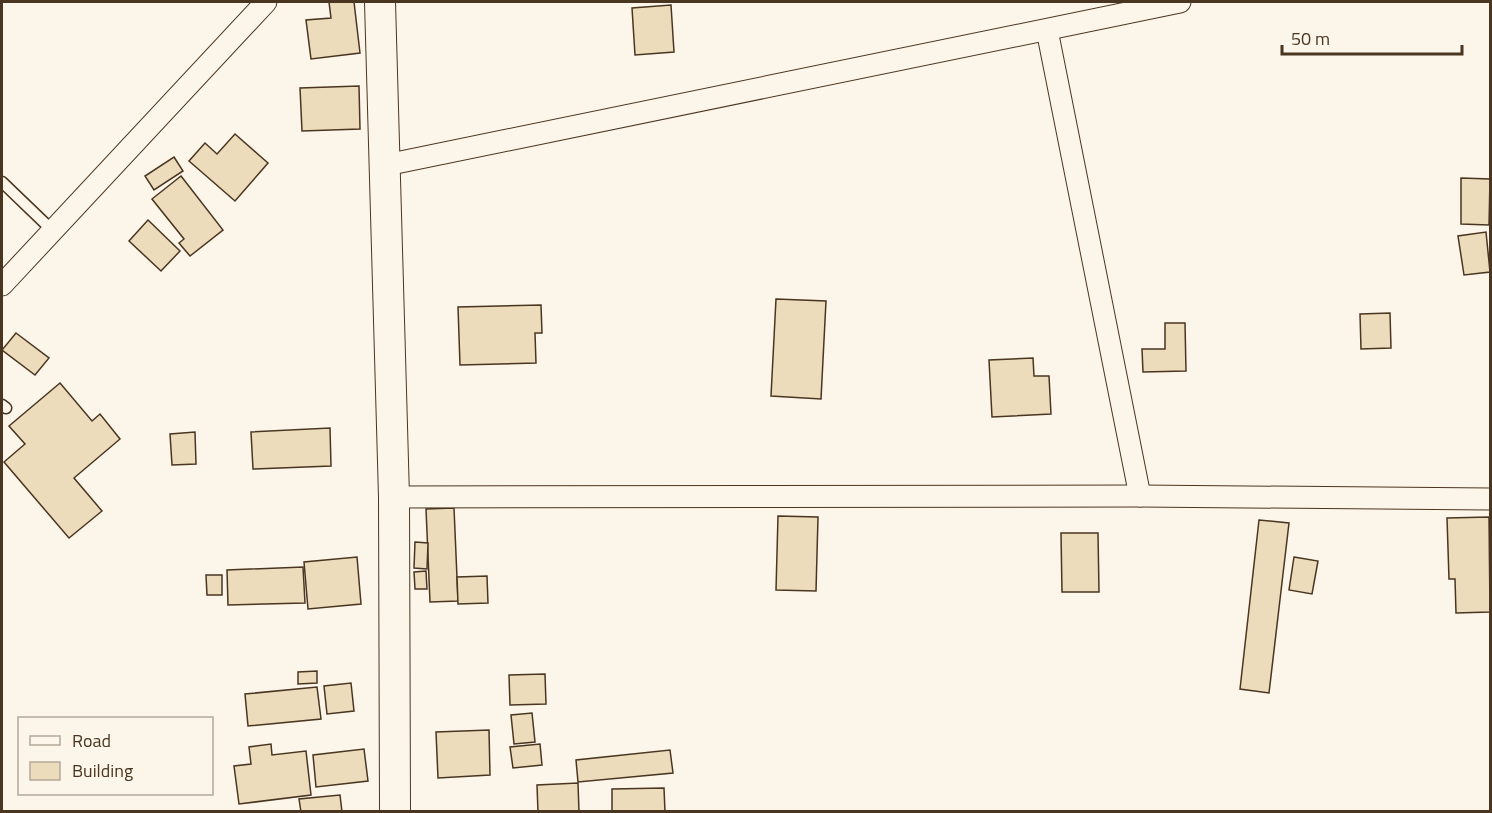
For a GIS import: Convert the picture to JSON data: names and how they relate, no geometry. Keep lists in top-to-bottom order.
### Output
{
  "legend": ["Road", "Building"],
  "scale_bar": "50 m"
}
